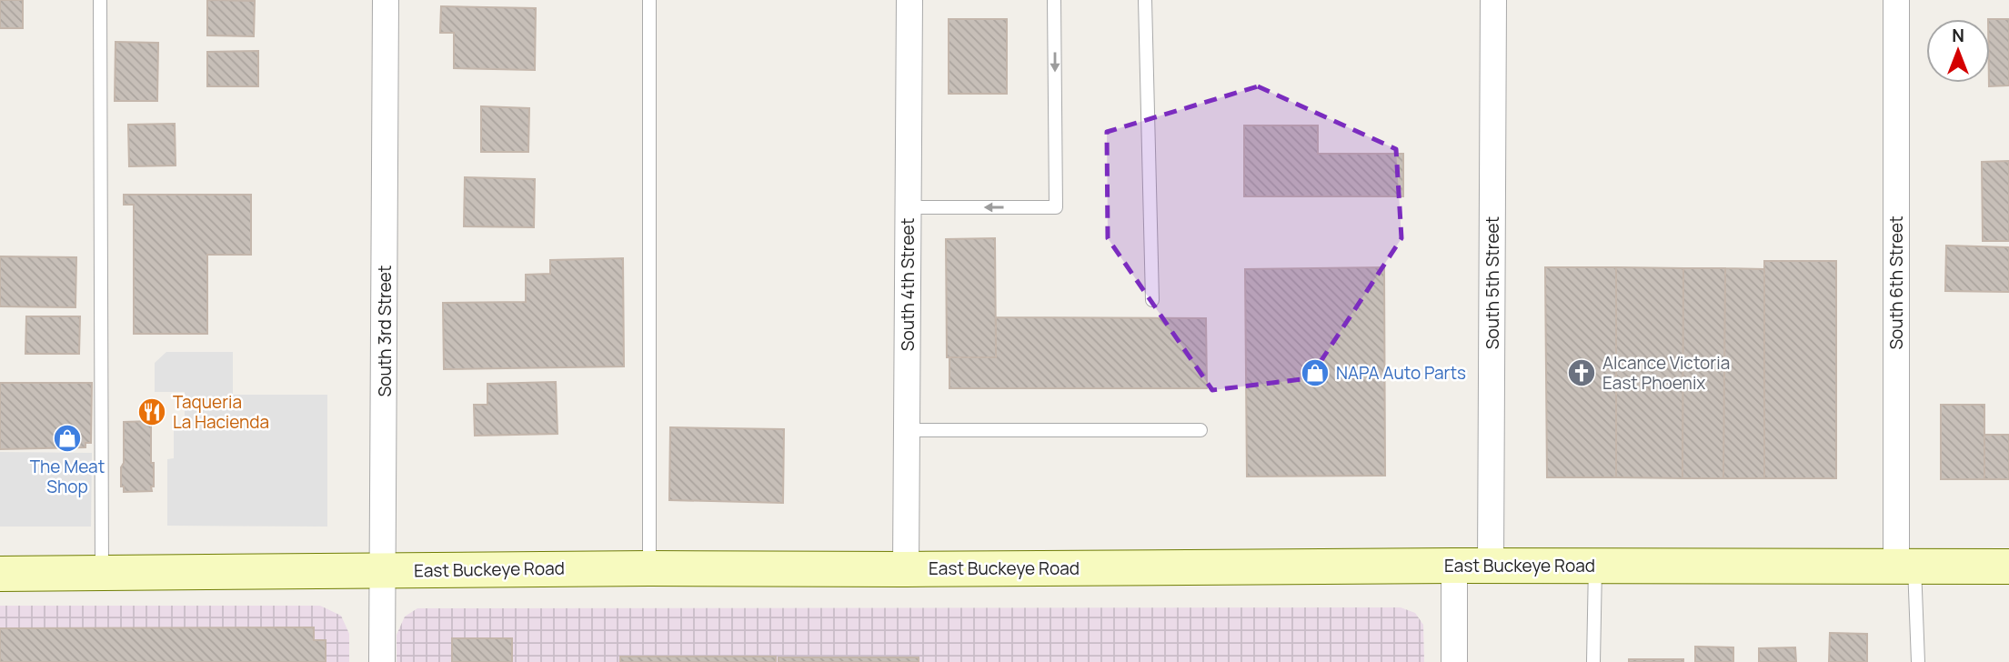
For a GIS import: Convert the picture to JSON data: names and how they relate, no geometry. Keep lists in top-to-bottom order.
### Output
{
  "streets": {
    "main road": ["East Buckeye Road"],
    "street": [
      "South 5th Street",
      "South 6th Street",
      "South 4th Street",
      "South 3rd Street"
    ]
  },
  "crossings": [
    ["South 5th Street", "East Buckeye Road"],
    ["South 6th Street", "East Buckeye Road"],
    ["South 4th Street", "East Buckeye Road"],
    ["South 3rd Street", "East Buckeye Road"]
  ],
  "places": {
    "shop": ["NAPA Auto Parts", "The Meat Shop"],
    "church": ["Alcance Victoria East Phoenix"],
    "restaurant": ["Taqueria La Hacienda"]
  },
  "north": "top"
}
